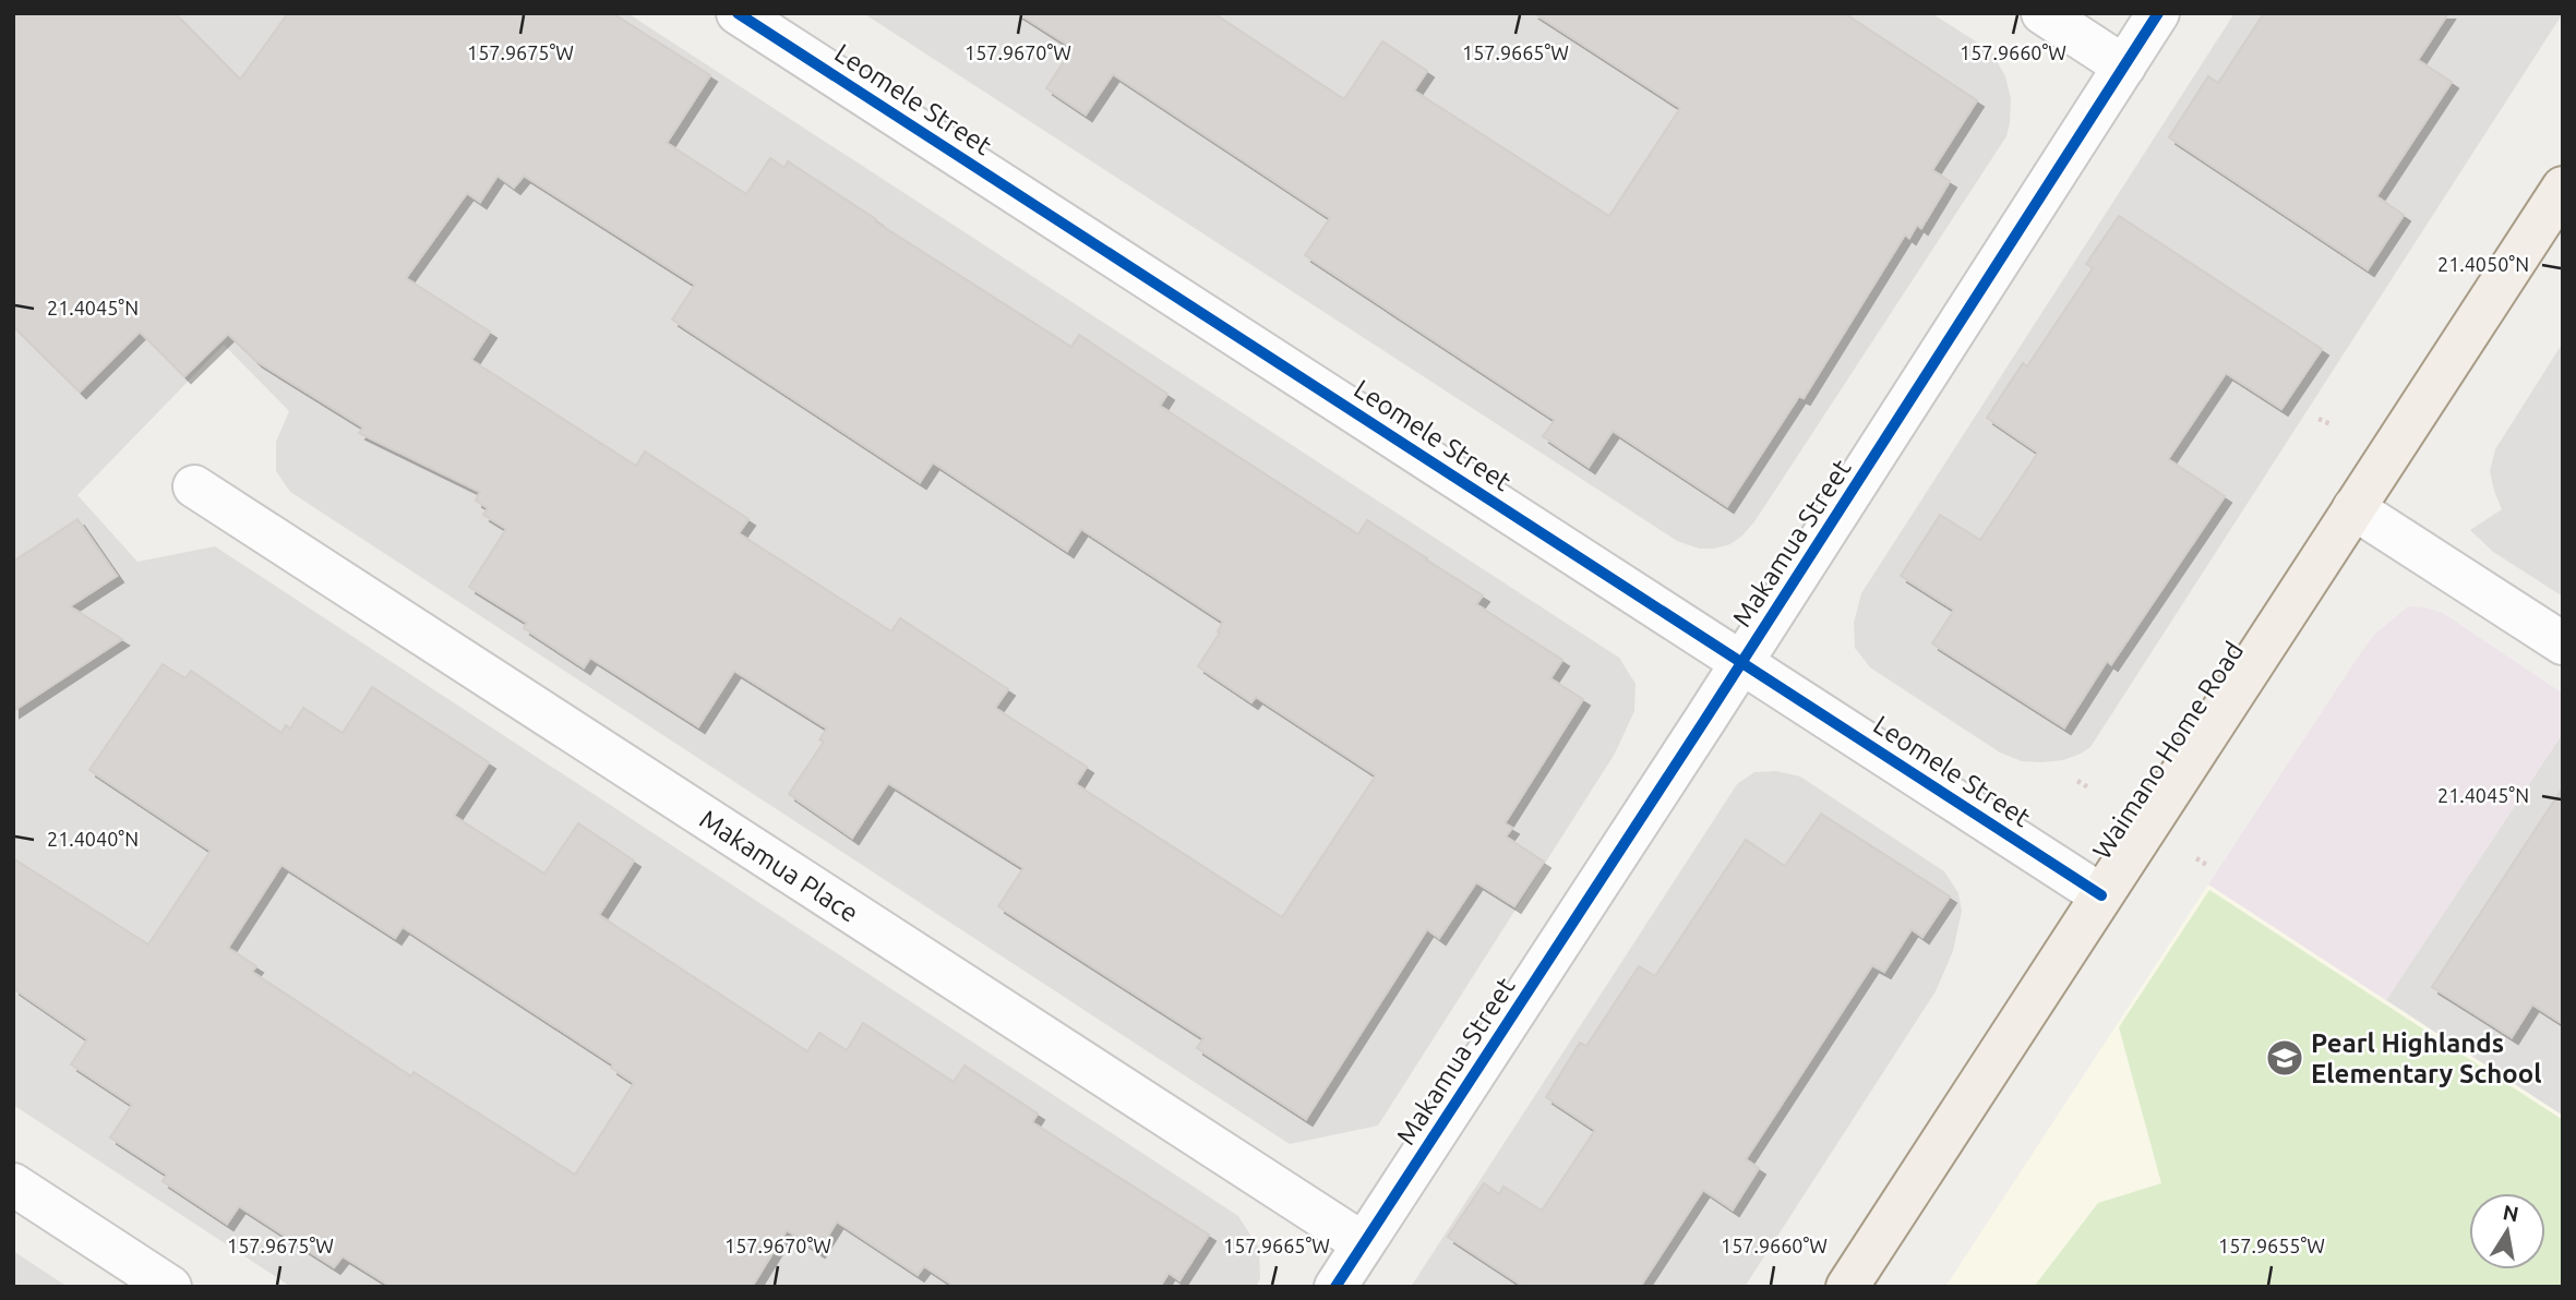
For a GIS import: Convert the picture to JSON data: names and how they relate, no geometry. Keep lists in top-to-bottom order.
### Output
{
  "streets": {
    "main road": ["Waimano Home Road"],
    "street": ["Leomele Street", "Makamua Street", "Makamua Place"]
  },
  "crossings": [
    ["Leomele Street", "Makamua Street"],
    ["Leomele Street", "Waimano Home Road"],
    ["Makamua Street", "Makamua Place"]
  ],
  "places": {
    "school or university": ["Pearl Highlands Elementary School"]
  },
  "north": "top",
  "coordinates": [
    "157.9675°W",
    "157.9670°W",
    "157.9665°W",
    "157.9660°W",
    "21.4050°N",
    "21.4045°N",
    "21.4040°N",
    "157.9655°W"
  ]
}
